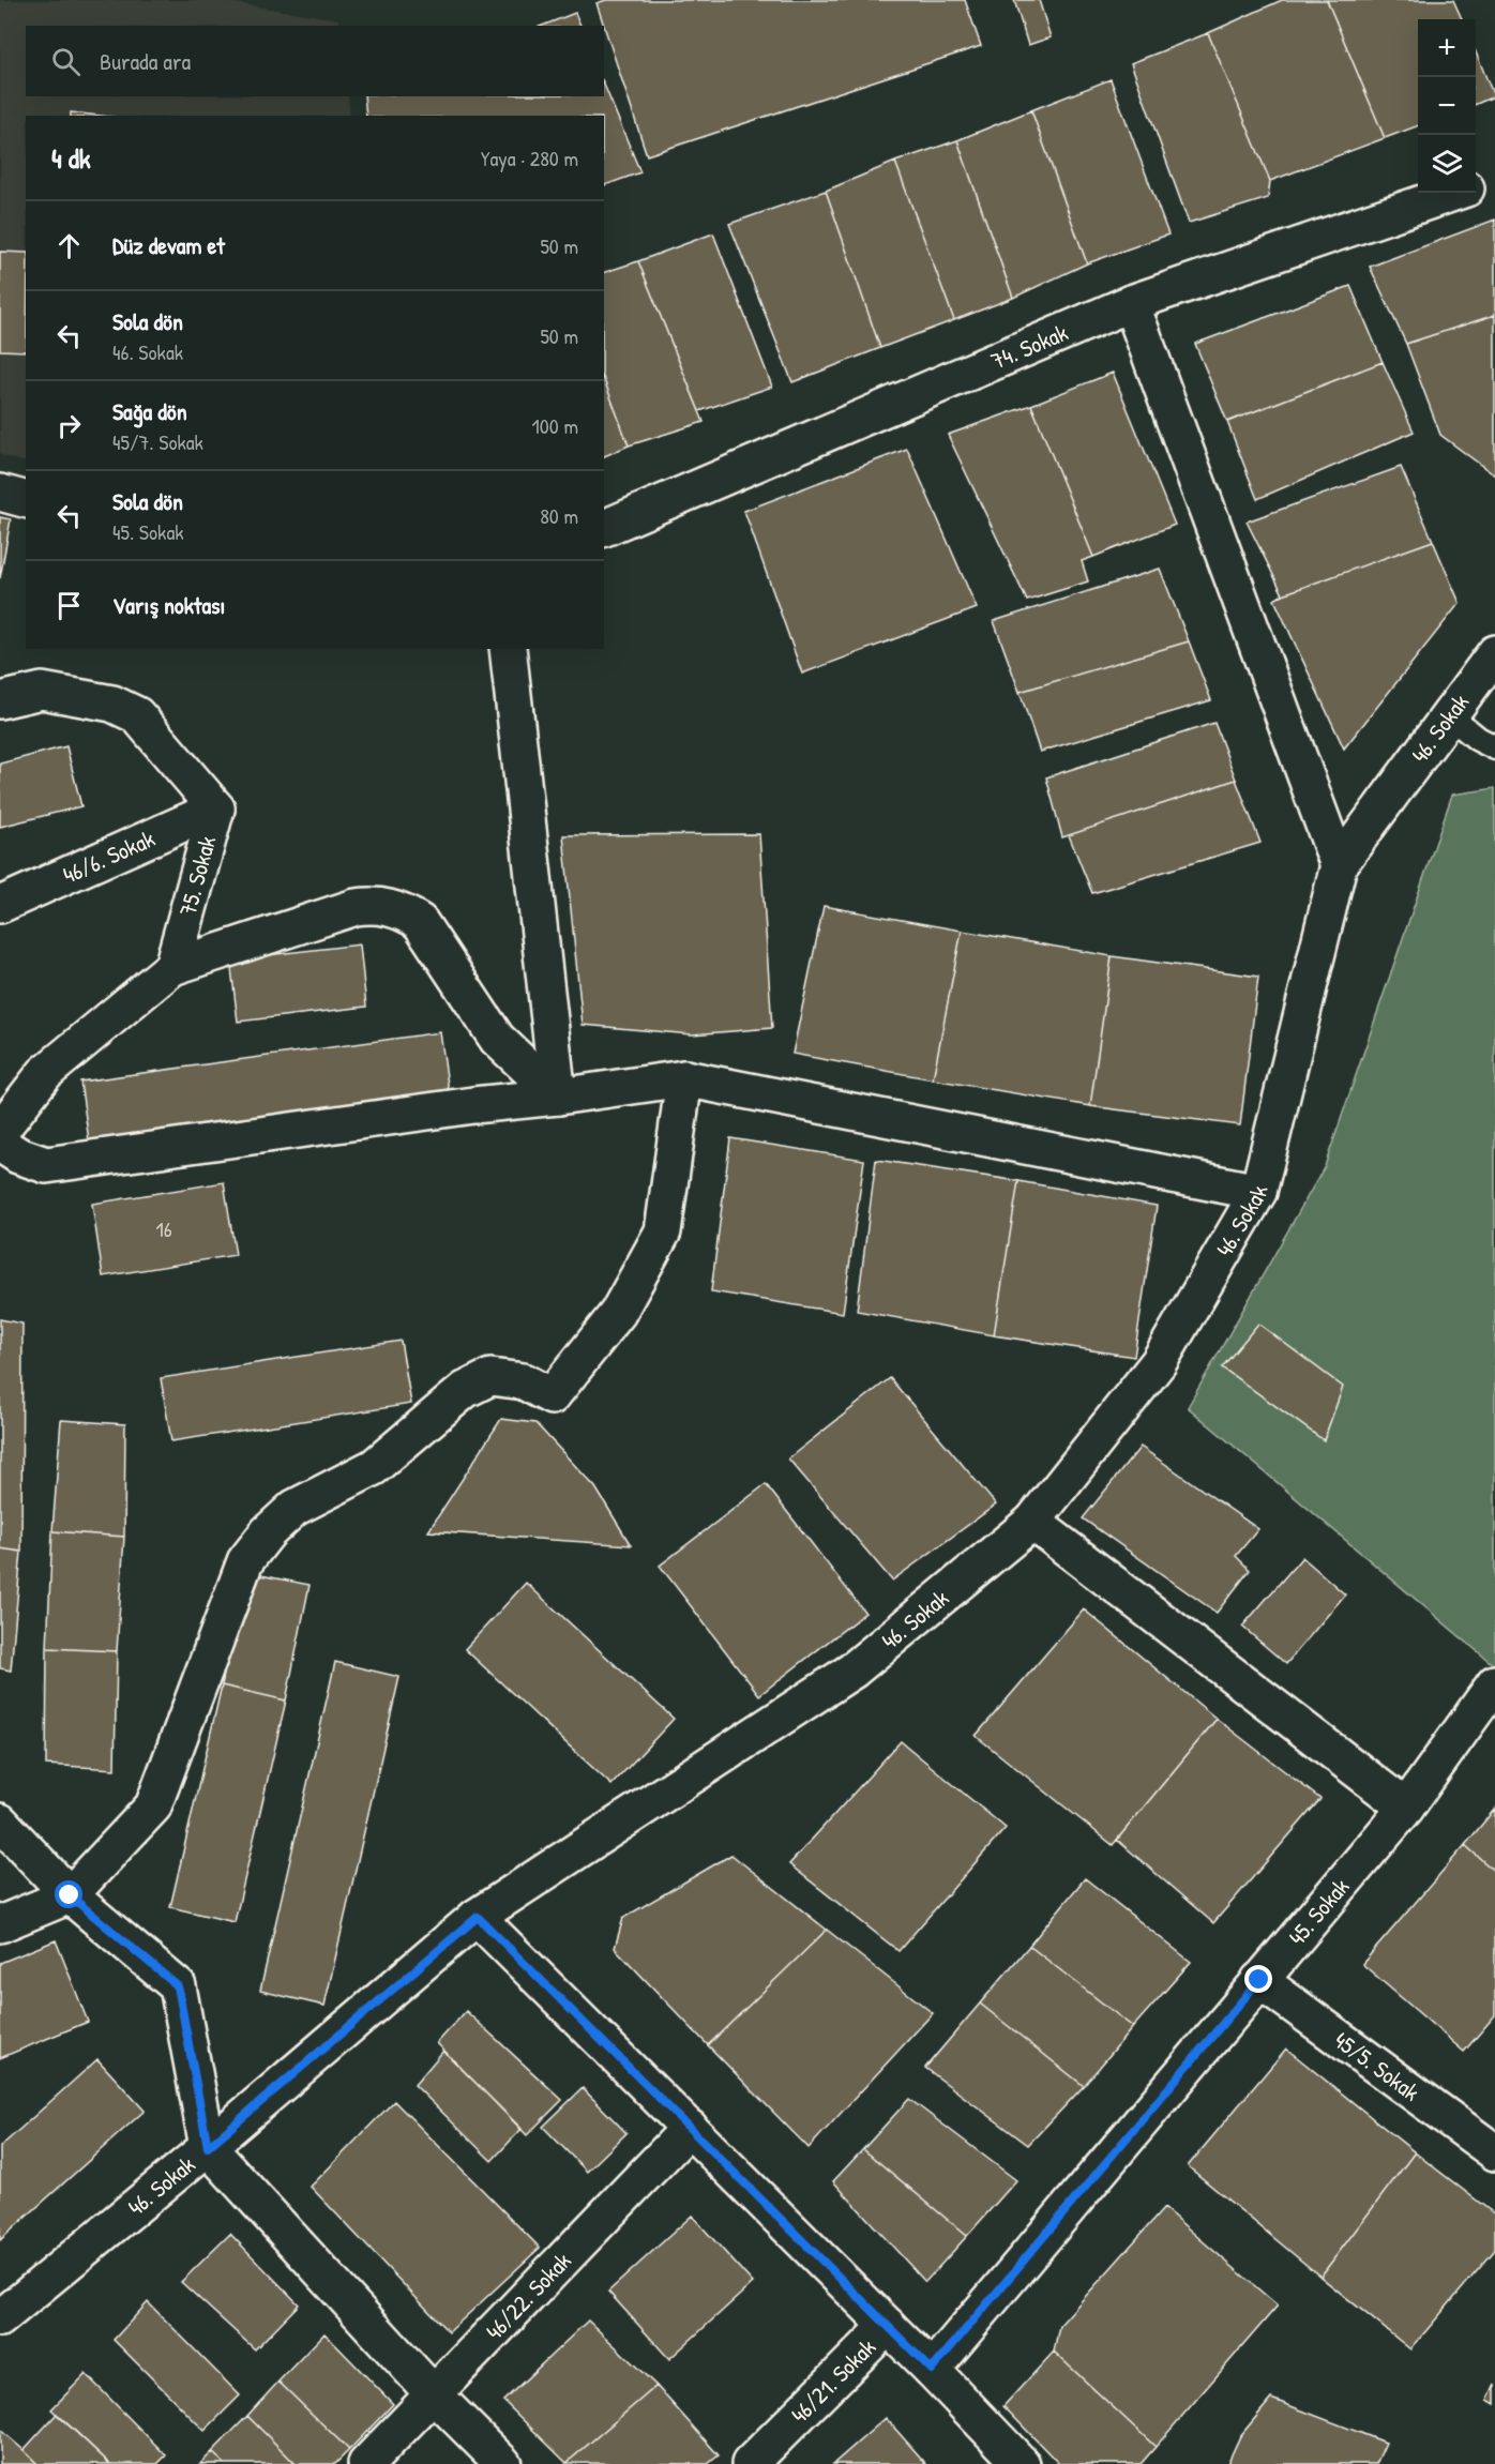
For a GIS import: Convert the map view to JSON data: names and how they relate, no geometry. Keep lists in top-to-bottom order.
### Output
{
  "streets": {
    "street": [
      "74. Sokak",
      "46. Sokak",
      "46/6. Sokak",
      "75. Sokak",
      "45. Sokak",
      "45/5. Sokak",
      "46/22. Sokak",
      "46/21. Sokak"
    ]
  },
  "crossings": [
    ["46/6. Sokak", "75. Sokak"],
    ["45. Sokak", "45/5. Sokak"]
  ],
  "house_numbers": ["16"],
  "page": {
    "map_buttons": ["+", "−"],
    "search": "Burada ara",
    "heading": ["4 dk", "Yaya · 280 m"],
    "list": [
      ["Düz devam et", "50 m"],
      ["Sola dön", "46. Sokak", "50 m"],
      ["Sağa dön", "45/7. Sokak", "100 m"],
      ["Sola dön", "45. Sokak", "80 m"],
      "Varış noktası"
    ]
  }
}
